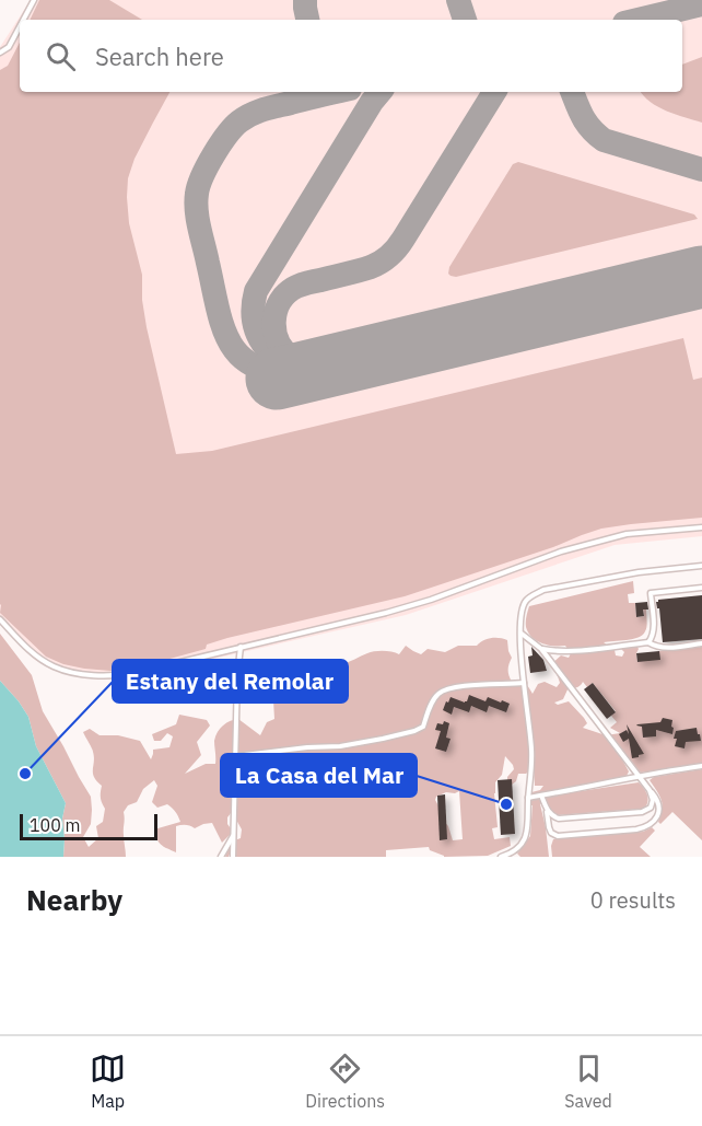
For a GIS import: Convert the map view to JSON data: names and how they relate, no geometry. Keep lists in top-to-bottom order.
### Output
{
  "places": ["Estany del Remolar", "La Casa del Mar"],
  "scale_bar": "100 m",
  "page": {
    "search": "Search here",
    "scale": "100 m",
    "heading": ["Nearby", "0 results"],
    "nav": ["Map", "Directions", "Saved"]
  }
}
